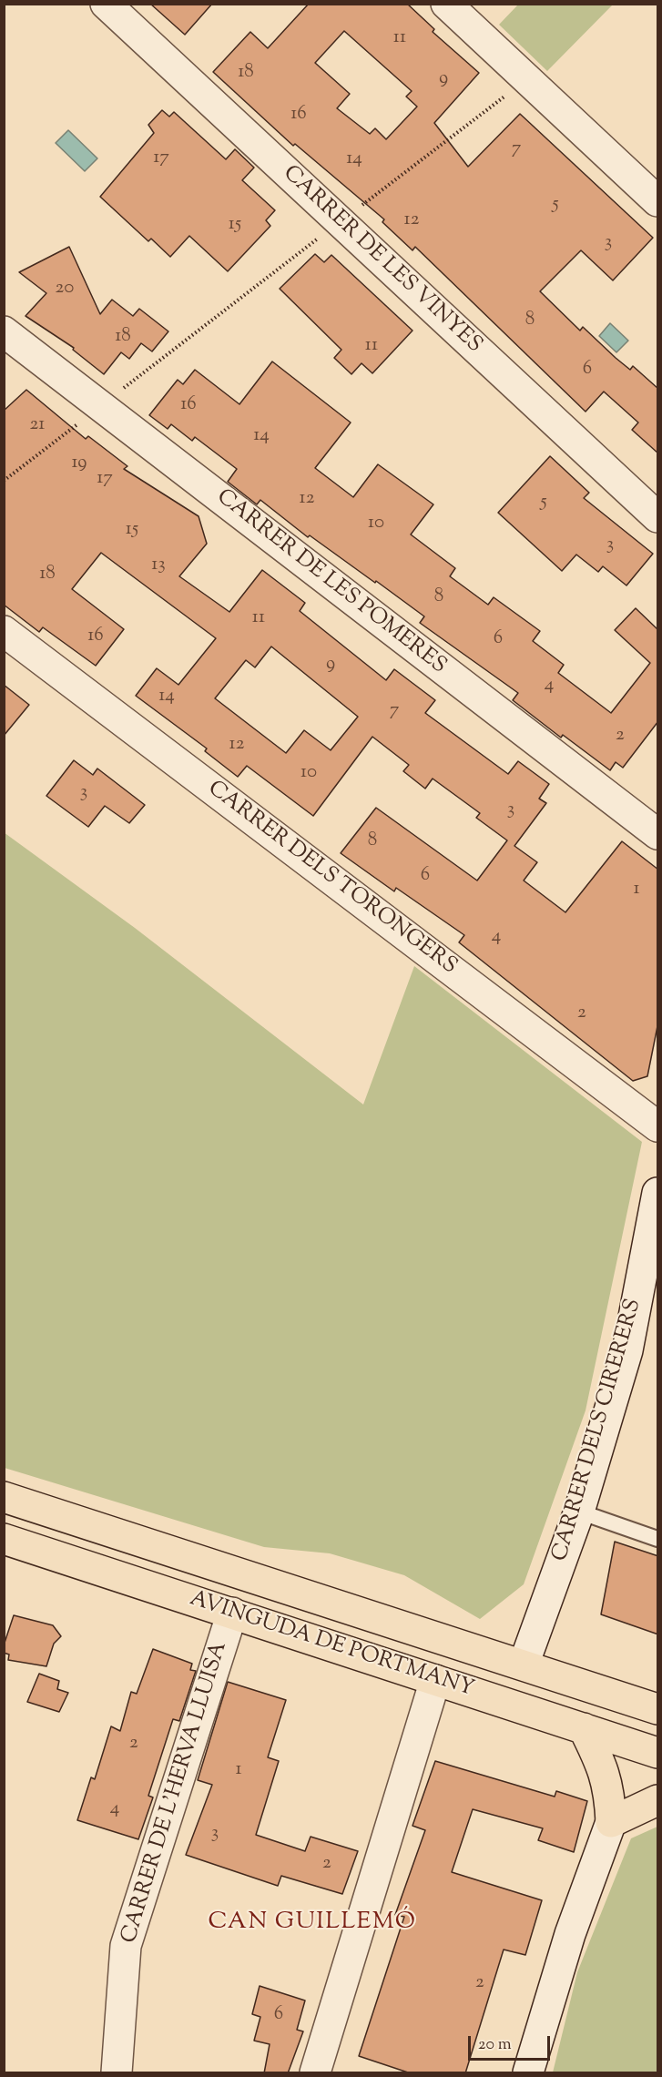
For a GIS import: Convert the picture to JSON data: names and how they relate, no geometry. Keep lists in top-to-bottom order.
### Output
{
  "streets": {
    "main road": ["AVINGUDA DE PORTMANY"],
    "street": [
      "CARRER DE LES VINYES",
      "CARRER DE LES POMERES",
      "CARRER DELS TORONGERS",
      "CARRER DELS CIRERERS",
      "CARRER DE L'HERVA LLUISA"
    ]
  },
  "crossings": [
    ["CARRER DELS CIRERERS", "AVINGUDA DE PORTMANY"],
    ["AVINGUDA DE PORTMANY", "CARRER DE L'HERVA LLUISA"]
  ],
  "districts": ["CAN GUILLEMÓ"],
  "house_numbers": [
    "11",
    "18",
    "9",
    "16",
    "7",
    "17",
    "14",
    "5",
    "12",
    "15",
    "3",
    "20",
    "8",
    "18",
    "11",
    "6",
    "16",
    "21",
    "14",
    "19",
    "17",
    "12",
    "5",
    "10",
    "15",
    "3",
    "13",
    "18",
    "8",
    "11",
    "16",
    "6",
    "9",
    "4",
    "14",
    "7",
    "2",
    "12",
    "10",
    "3",
    "3",
    "8",
    "6",
    "1",
    "4",
    "2",
    "2",
    "1",
    "4",
    "3",
    "2",
    "2",
    "6"
  ],
  "scale_bar": "20 m"
}
